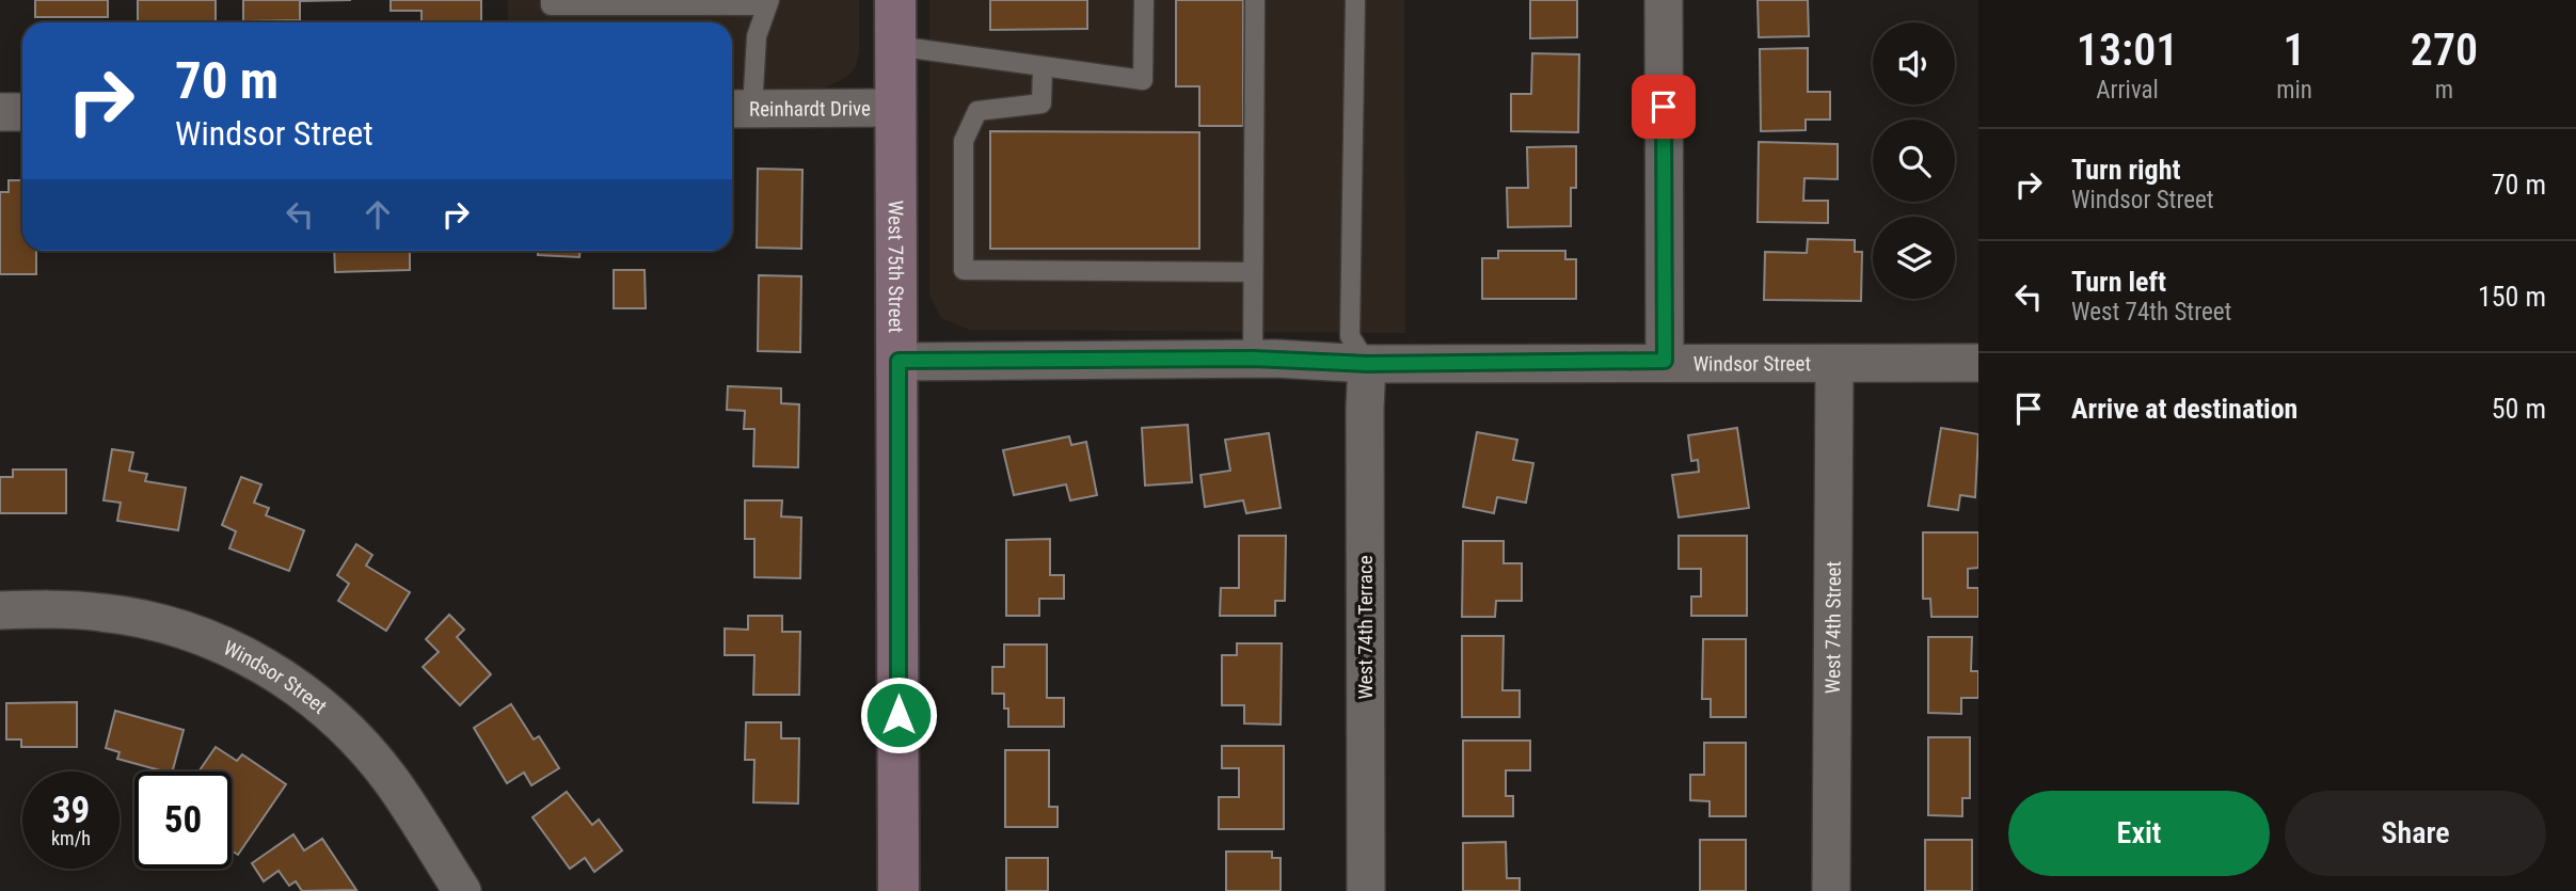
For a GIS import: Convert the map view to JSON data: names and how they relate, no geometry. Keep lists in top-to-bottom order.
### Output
{
  "streets": {
    "main road": ["West 75th Street"],
    "street": [
      "Reinhardt Drive",
      "Windsor Street",
      "West 74th Terrace",
      "West 74th Street"
    ]
  },
  "crossings": [
    ["Reinhardt Drive", "West 75th Street"],
    ["West 75th Street", "Windsor Street"],
    ["Windsor Street", "West 74th Terrace"],
    ["Windsor Street", "West 74th Street"]
  ],
  "page": {
    "eta": [
      "13:01",
      "Arrival",
      "1",
      "min",
      "270",
      "m"
    ],
    "turn": ["70 m", "Windsor Street"],
    "list": [
      {
        "name": "Turn right",
        "note": "Windsor Street",
        "value": "70 m"
      },
      {
        "name": "Turn left",
        "note": "West 74th Street",
        "value": "150 m"
      },
      {
        "name": "Arrive at destination",
        "value": "50 m"
      }
    ],
    "speed": "39 km/h",
    "limit": "50",
    "buttons": ["Exit", "Share"]
  }
}
